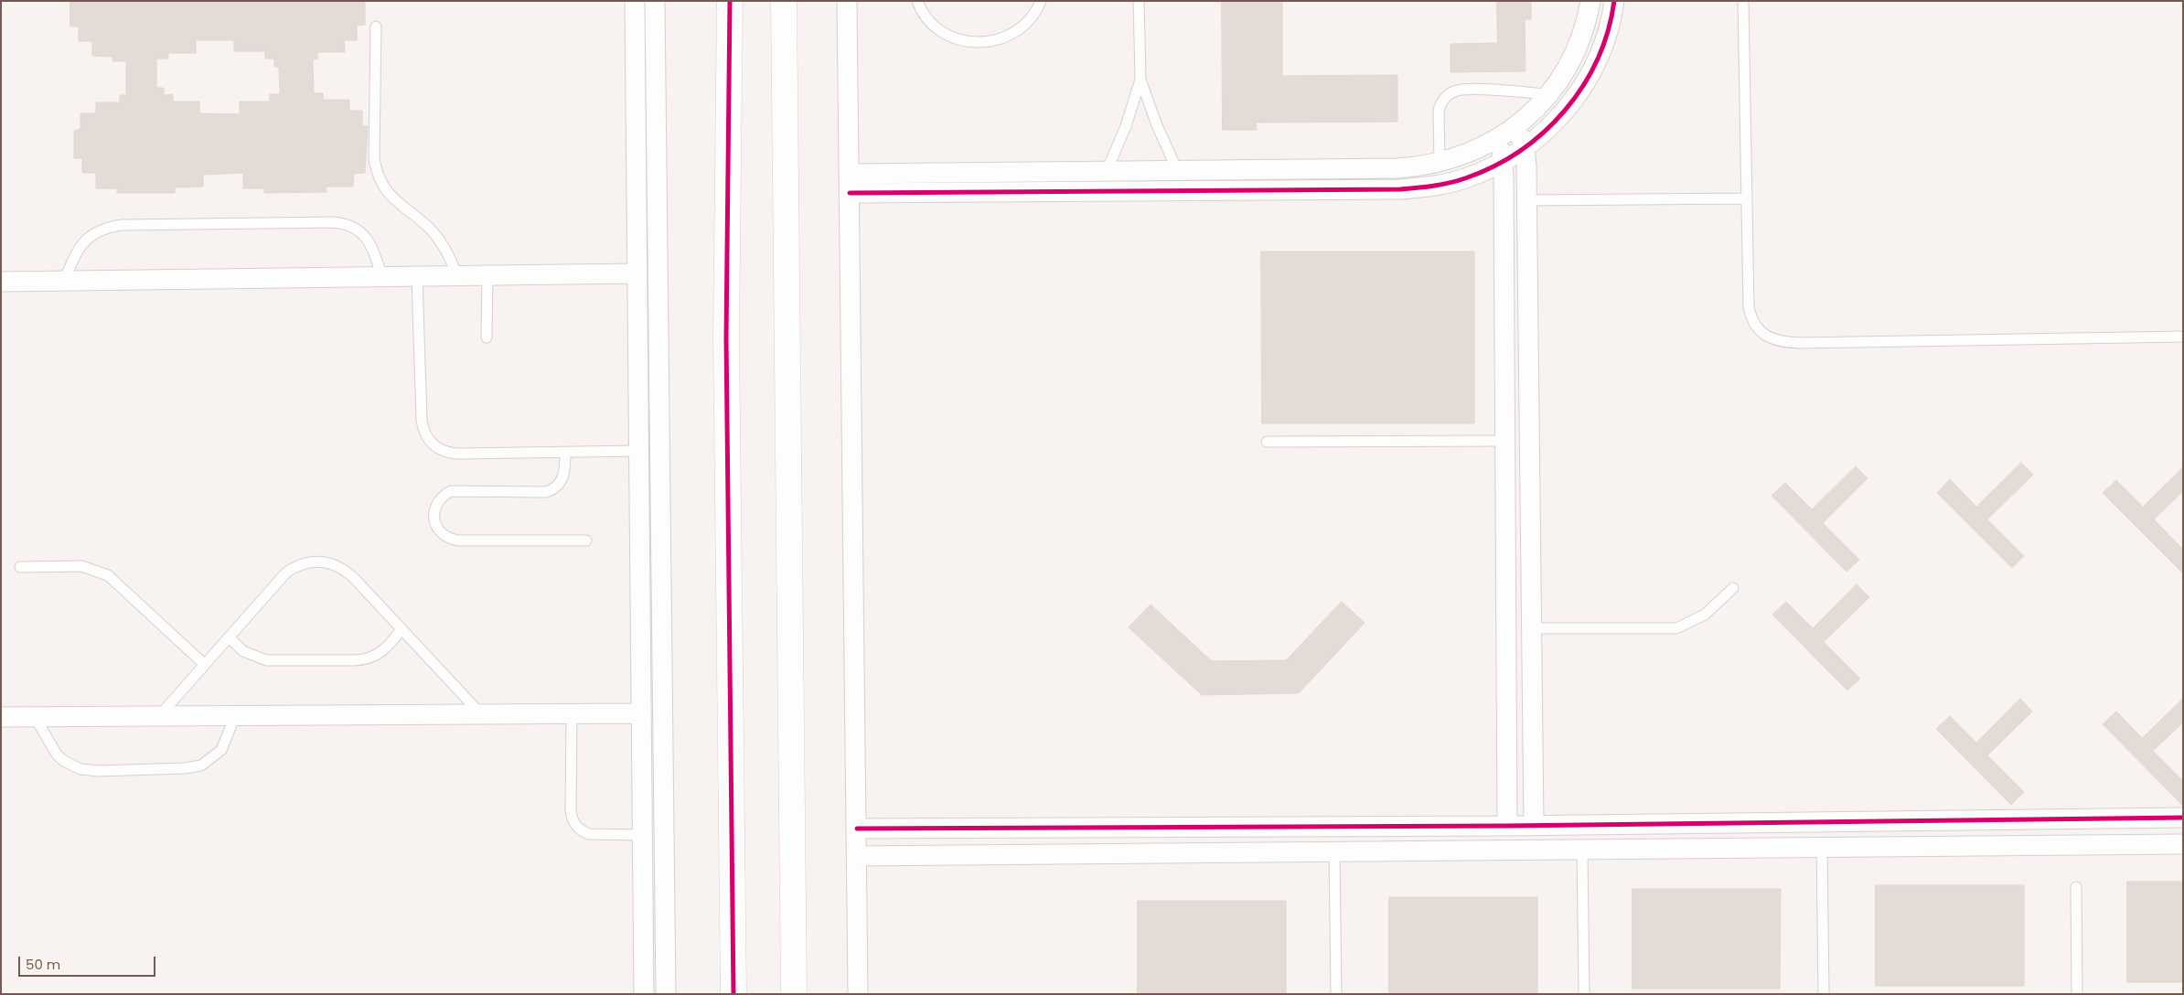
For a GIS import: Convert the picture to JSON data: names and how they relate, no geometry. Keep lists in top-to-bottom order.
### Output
{
  "scale_bar": "50 m"
}
